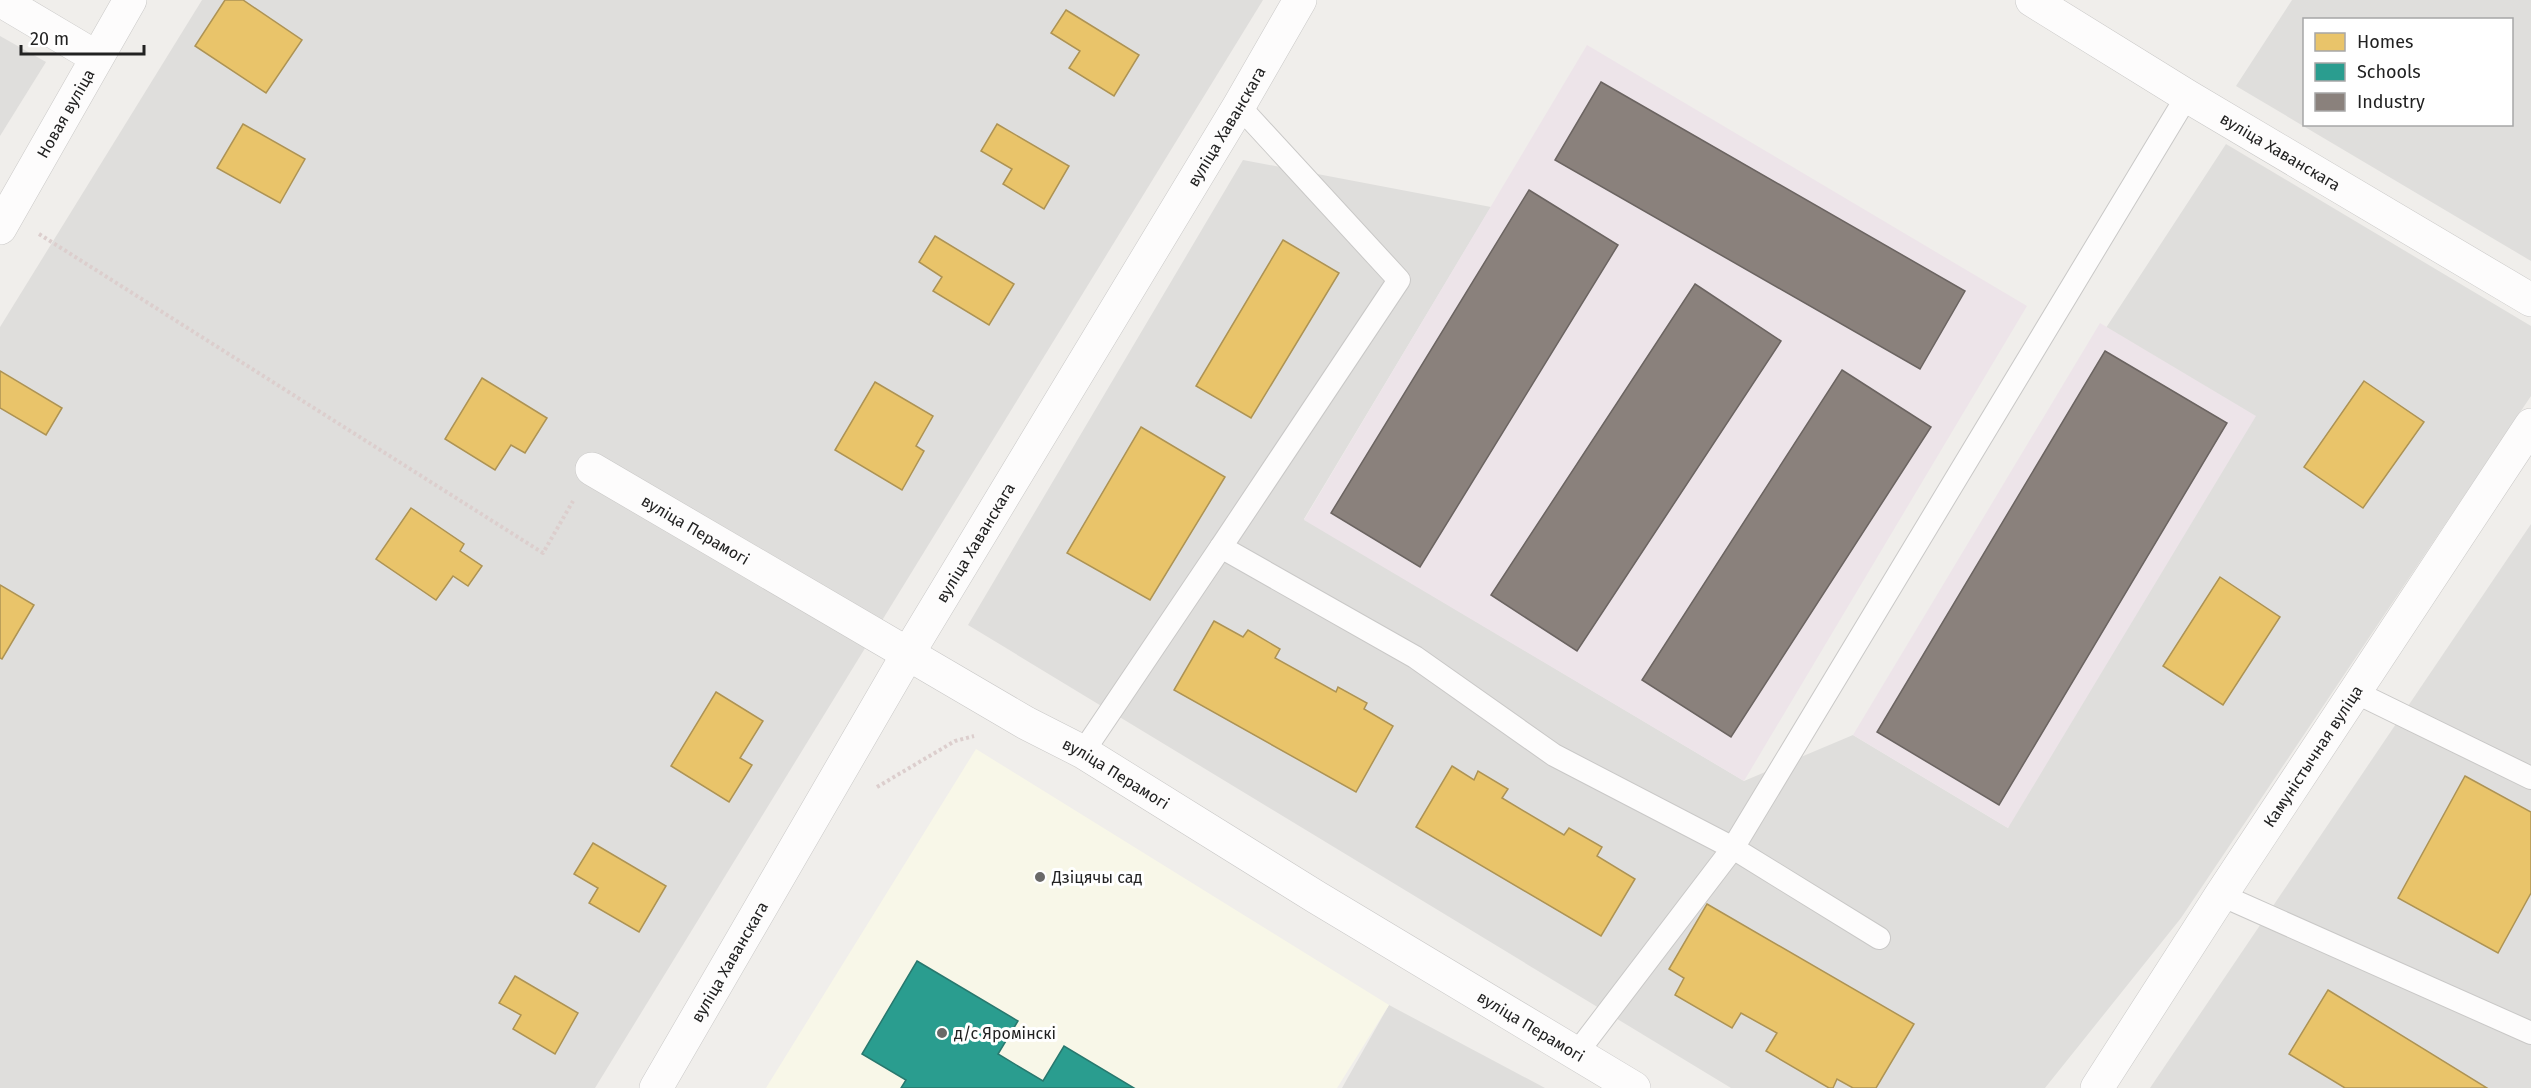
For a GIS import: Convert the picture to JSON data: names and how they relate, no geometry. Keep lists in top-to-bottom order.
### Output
{
  "streets": {
    "street": [
      "Новая вуліца",
      "вуліца Хаванскага",
      "вуліца Перамогі",
      "Камуністычная вуліца"
    ]
  },
  "crossings": [
    ["вуліца Хаванскага", "вуліца Перамогі"]
  ],
  "places": ["Дзіцячы сад", "д/с Яромінскі"],
  "legend": ["Homes", "Schools", "Industry"],
  "scale_bar": "20 m"
}
